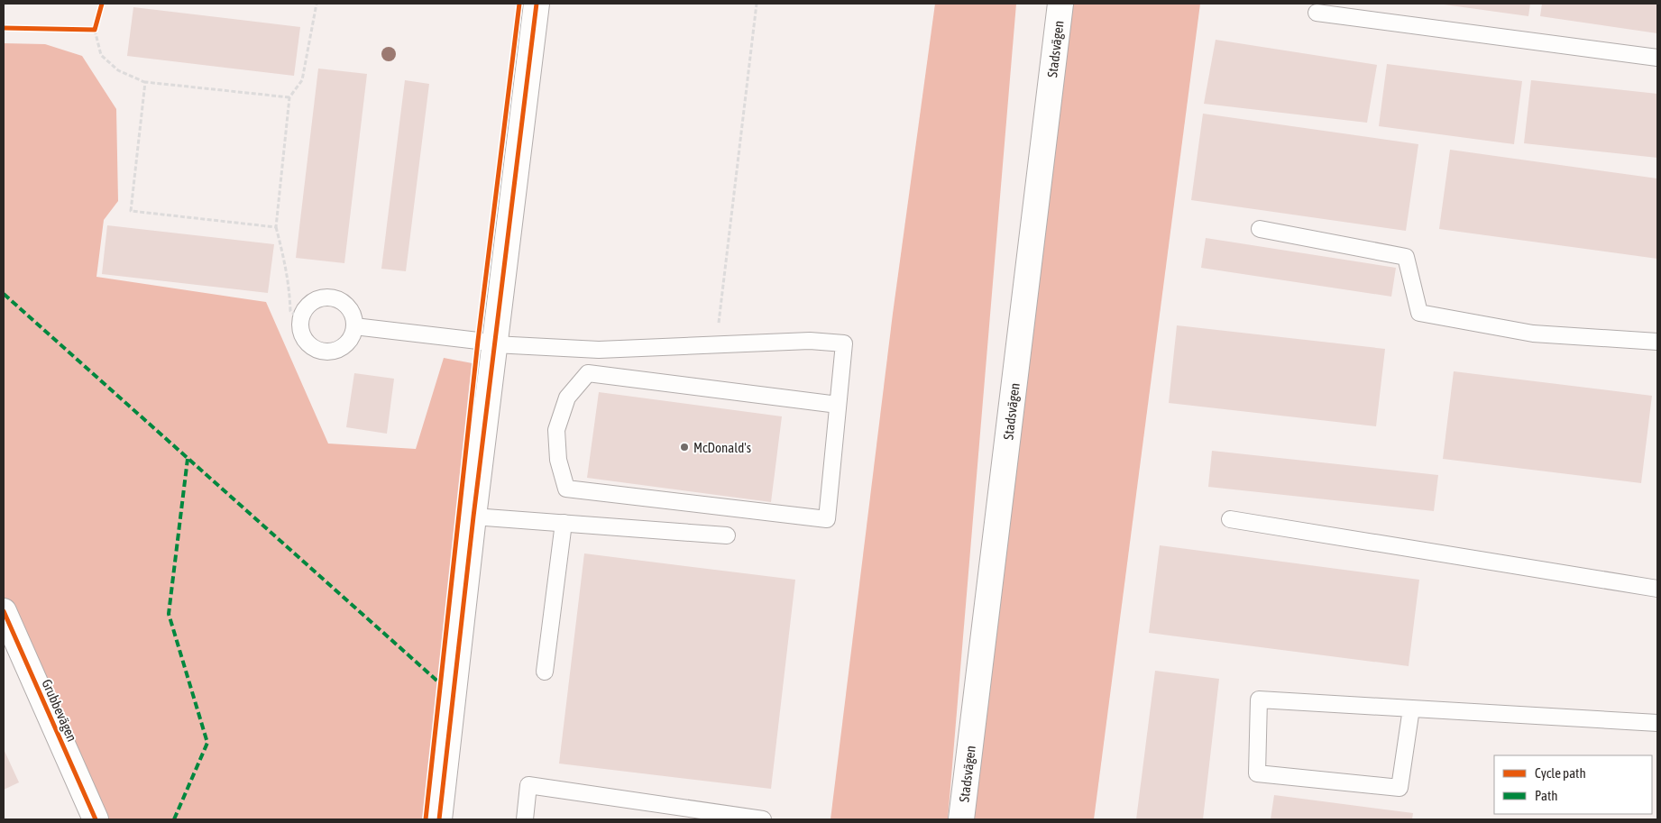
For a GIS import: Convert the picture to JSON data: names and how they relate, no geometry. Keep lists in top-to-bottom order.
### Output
{
  "streets": {
    "street": ["Stadsvägen", "Grubbevägen"]
  },
  "places": ["McDonald's"],
  "legend": ["Cycle path", "Path"]
}
